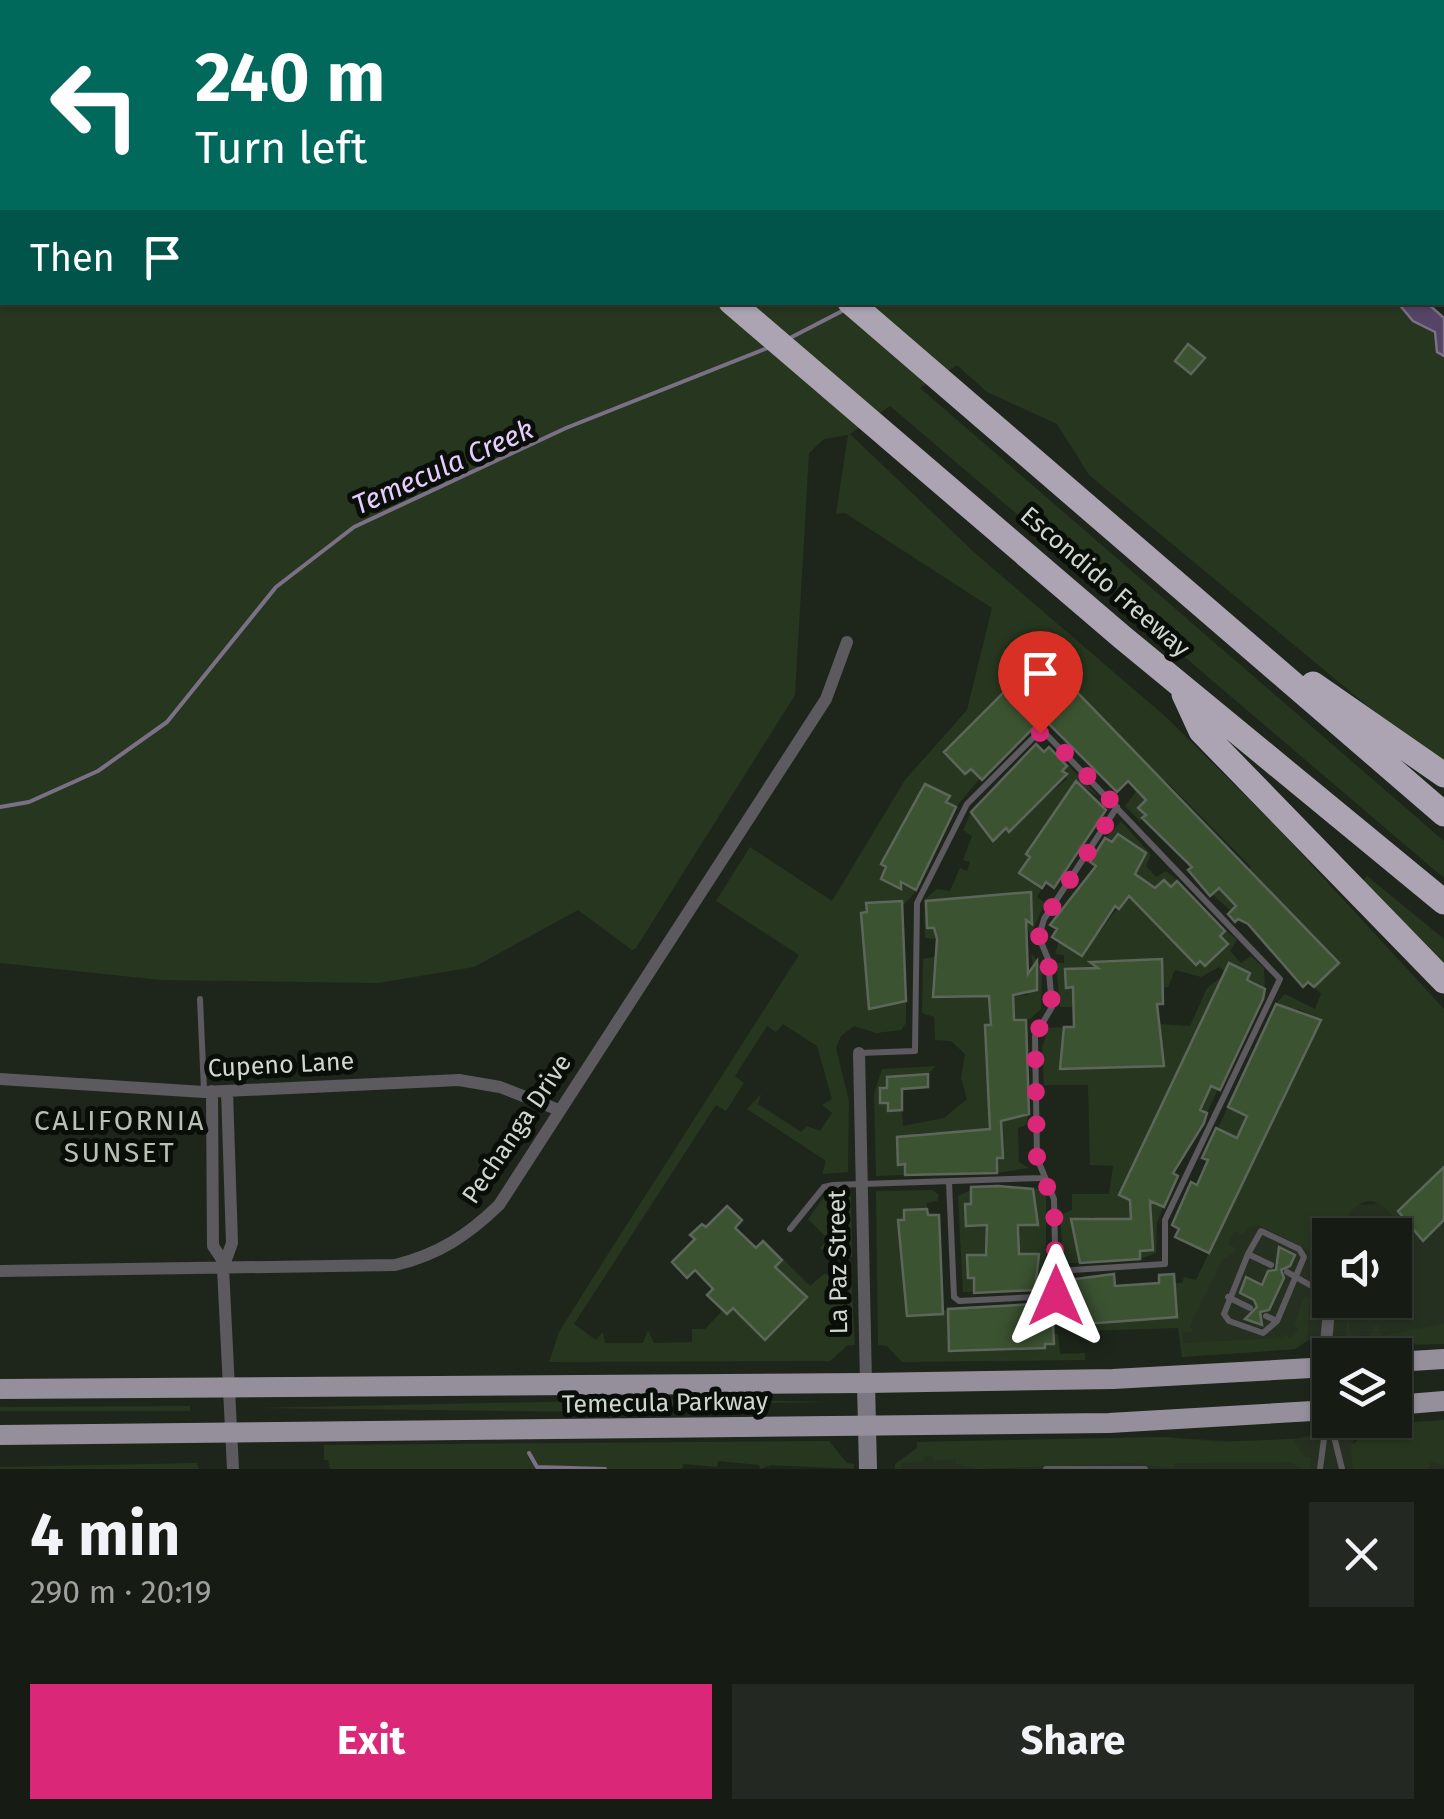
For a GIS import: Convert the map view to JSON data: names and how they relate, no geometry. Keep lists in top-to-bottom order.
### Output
{
  "streets": {
    "highway": ["Escondido Freeway"],
    "main road": ["La Paz Street", "Temecula Parkway"],
    "street": ["Cupeno Lane", "Pechanga Drive"]
  },
  "crossings": [
    ["Cupeno Lane", "Pechanga Drive"],
    ["La Paz Street", "Temecula Parkway"]
  ],
  "districts": ["CALIFORNIA SUNSET"],
  "water": ["Temecula Creek"],
  "page": {
    "turn": ["240 m", "Turn left"],
    "then": "Then",
    "heading": ["4 min", "290 m · 20:19"],
    "buttons": ["Exit", "Share"]
  }
}
